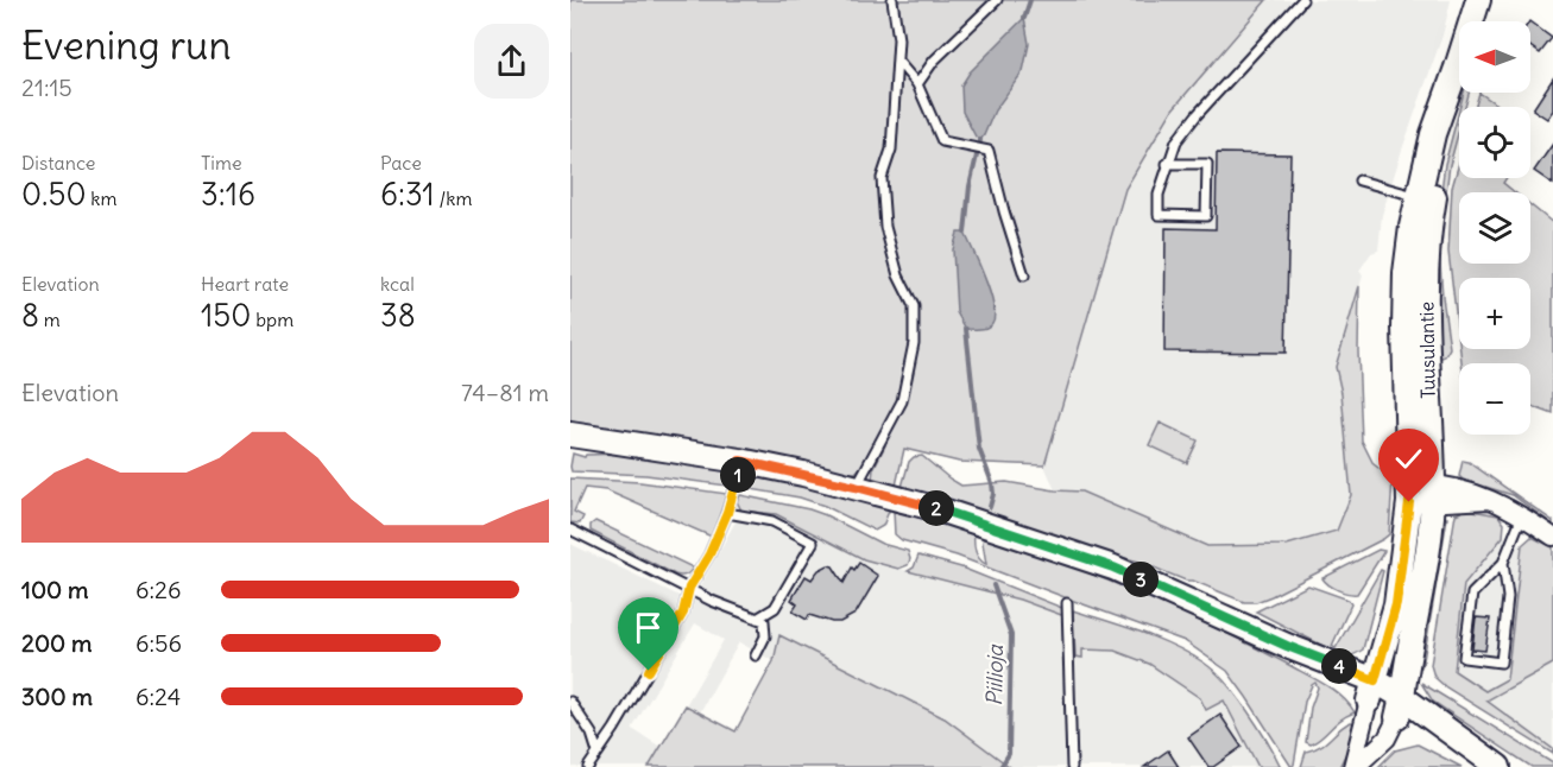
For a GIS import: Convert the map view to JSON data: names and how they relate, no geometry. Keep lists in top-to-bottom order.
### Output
{
  "streets": {
    "main road": ["Tuusulantie"]
  },
  "water": ["Piilioja"],
  "north": "left",
  "page": {
    "heading": ["Evening run", "21:15"],
    "map_buttons": ["+", "−"],
    "stats": [
      ["Distance", "0.50 km"],
      ["Time", "3:16"],
      ["Pace", "6:31 /km"],
      ["Elevation", "8 m"],
      ["Heart rate", "150 bpm"],
      ["kcal", "38"]
    ],
    "chart": ["Elevation", "74–81 m"],
    "pins": [
      "1",
      "2",
      "3",
      "4"
    ],
    "list": [
      {
        "name": "100 m",
        "note": "6:26"
      },
      {
        "name": "200 m",
        "note": "6:56"
      },
      {
        "name": "300 m",
        "note": "6:24"
      }
    ]
  }
}
